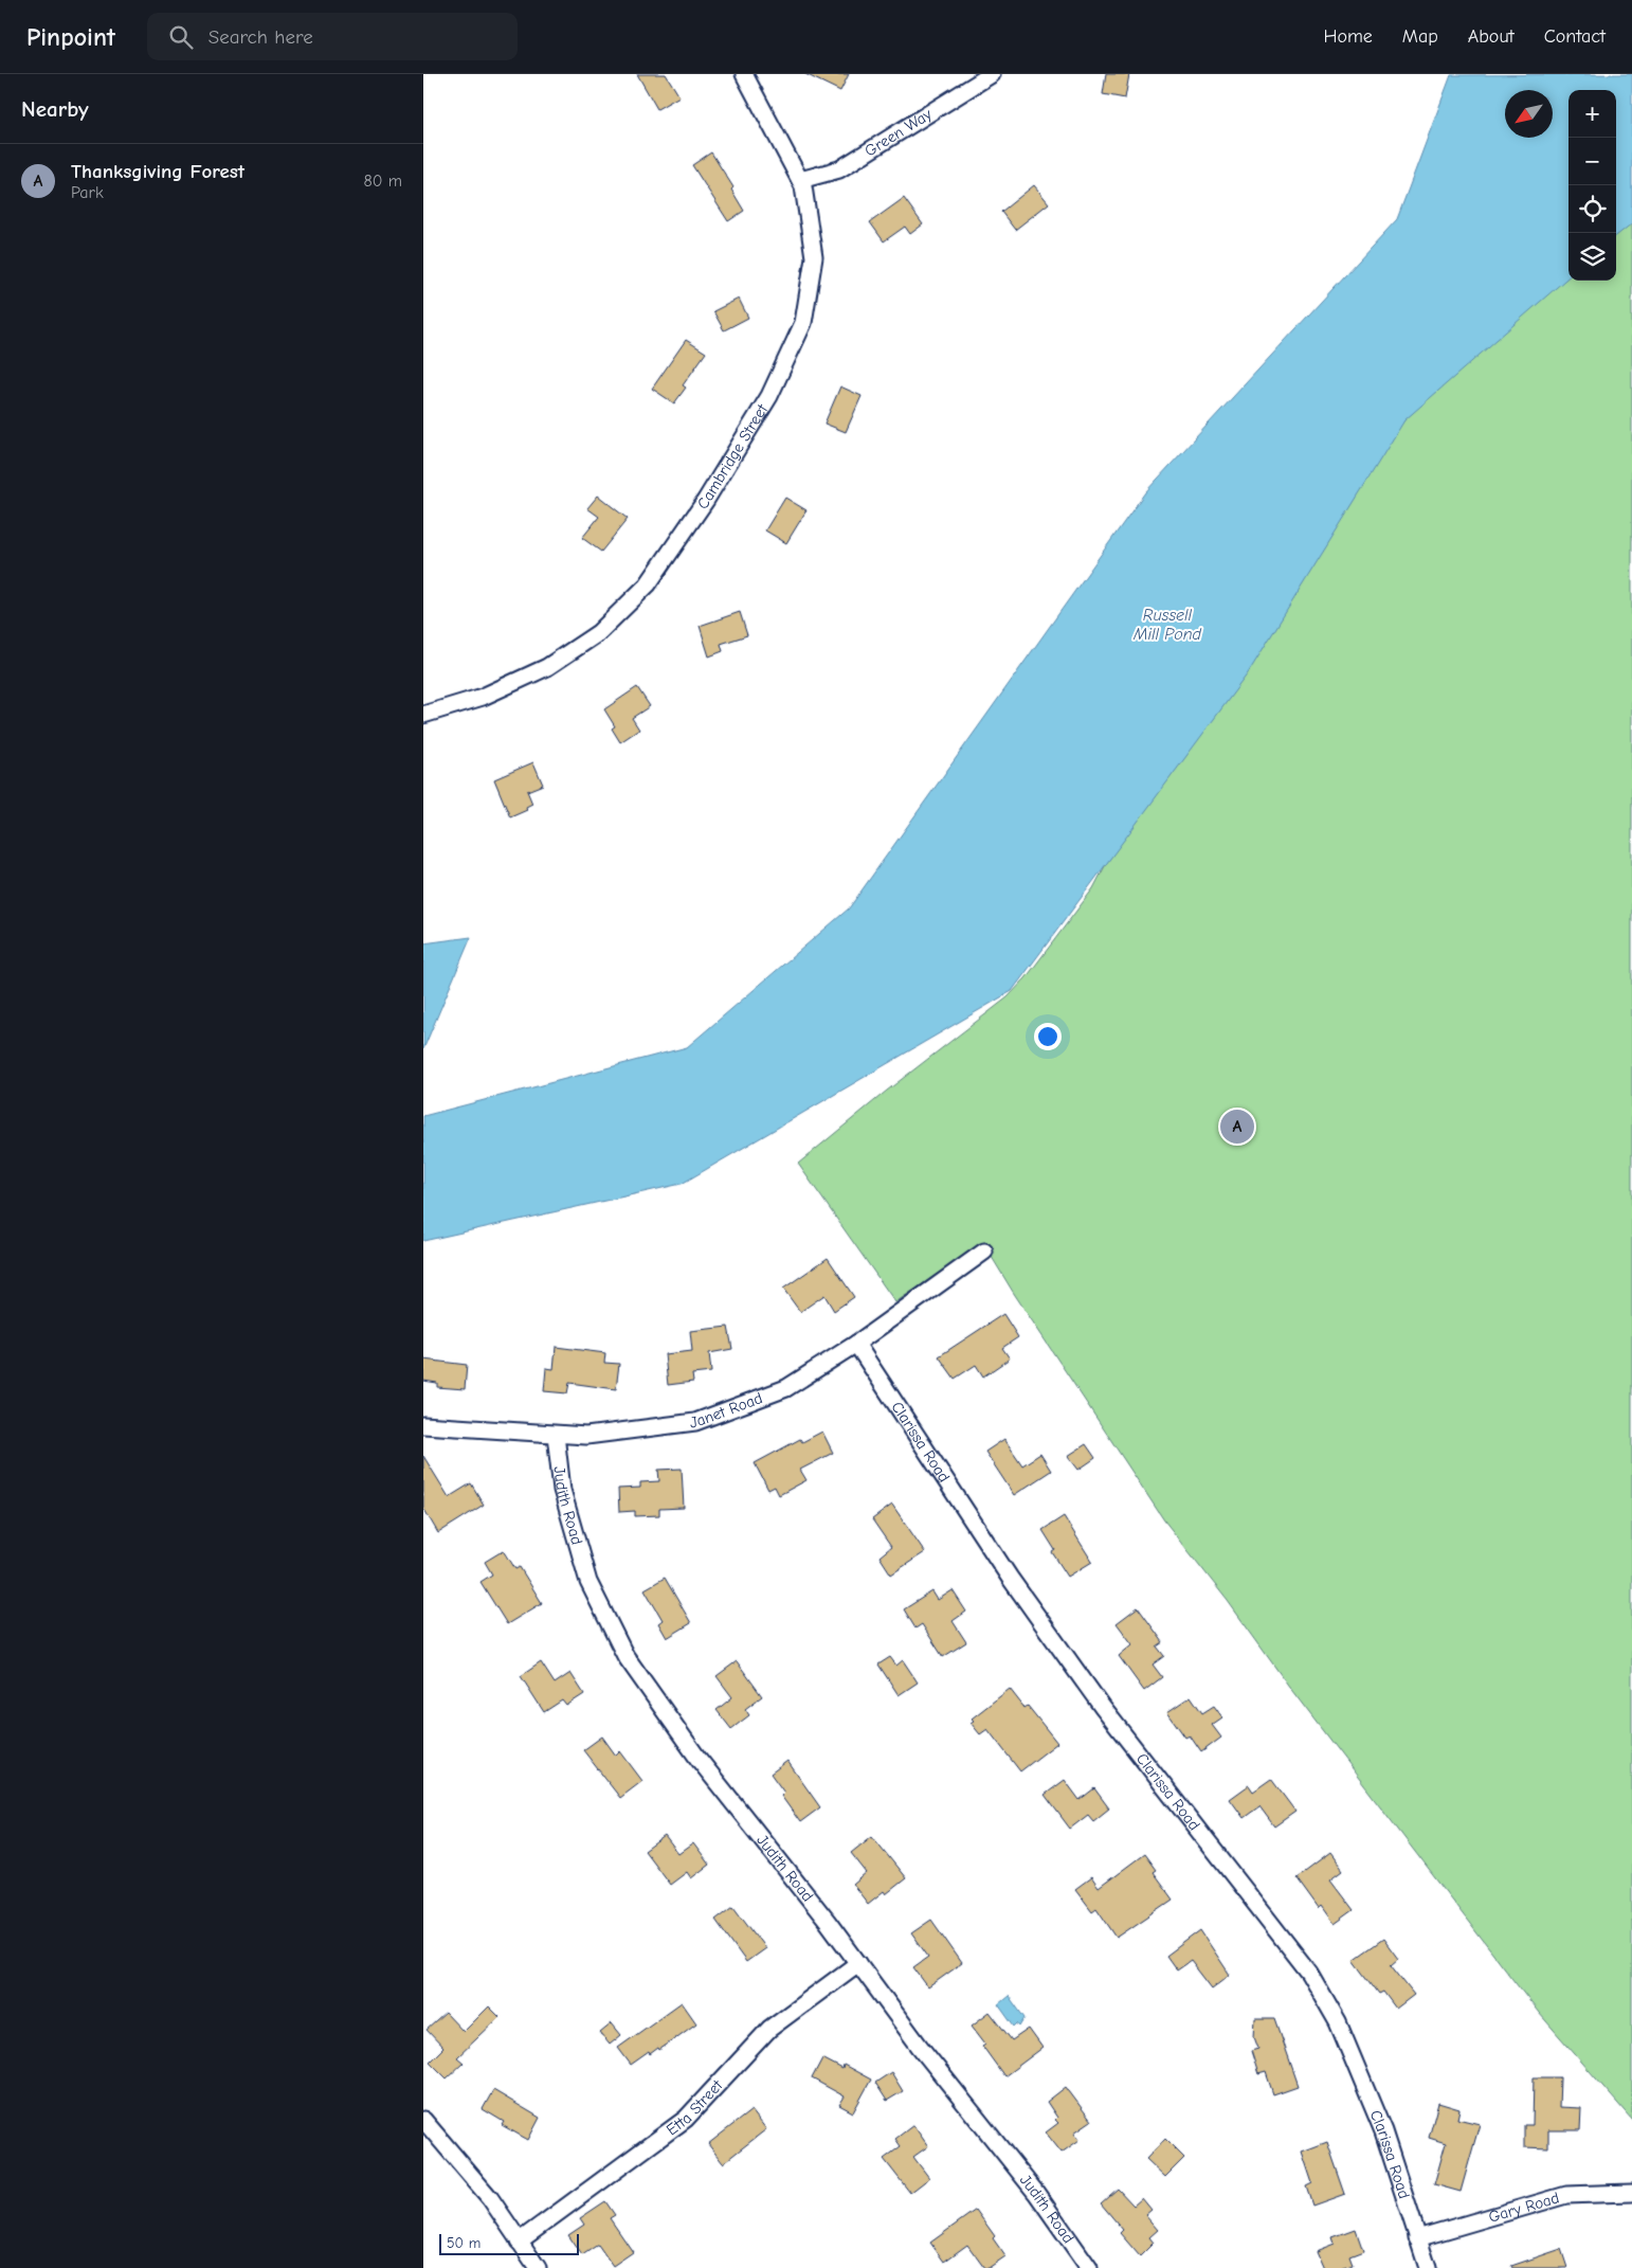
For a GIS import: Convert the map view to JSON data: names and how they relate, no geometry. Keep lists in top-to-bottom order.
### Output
{
  "streets": {
    "street": [
      "Green Way",
      "Cambridge Street",
      "Janet Road",
      "Clarissa Road",
      "Judith Road",
      "Etta Street",
      "Gary Road"
    ]
  },
  "crossings": [
    ["Green Way", "Cambridge Street"],
    ["Janet Road", "Clarissa Road"],
    ["Janet Road", "Judith Road"],
    ["Clarissa Road", "Gary Road"],
    ["Judith Road", "Etta Street"]
  ],
  "water": ["Russell Mill Pond"],
  "scale_bar": "50 m",
  "north": "bottom left",
  "page": {
    "header": "Pinpoint",
    "search": "Search here",
    "nav": [
      "Home",
      "Map",
      "About",
      "Contact"
    ],
    "heading": "Nearby",
    "map_buttons": ["+", "−"],
    "list": [
      {
        "mark": "A",
        "name": "Thanksgiving Forest",
        "note": "Park",
        "value": "80 m"
      }
    ],
    "pins": "A",
    "scale": "50 m"
  }
}
